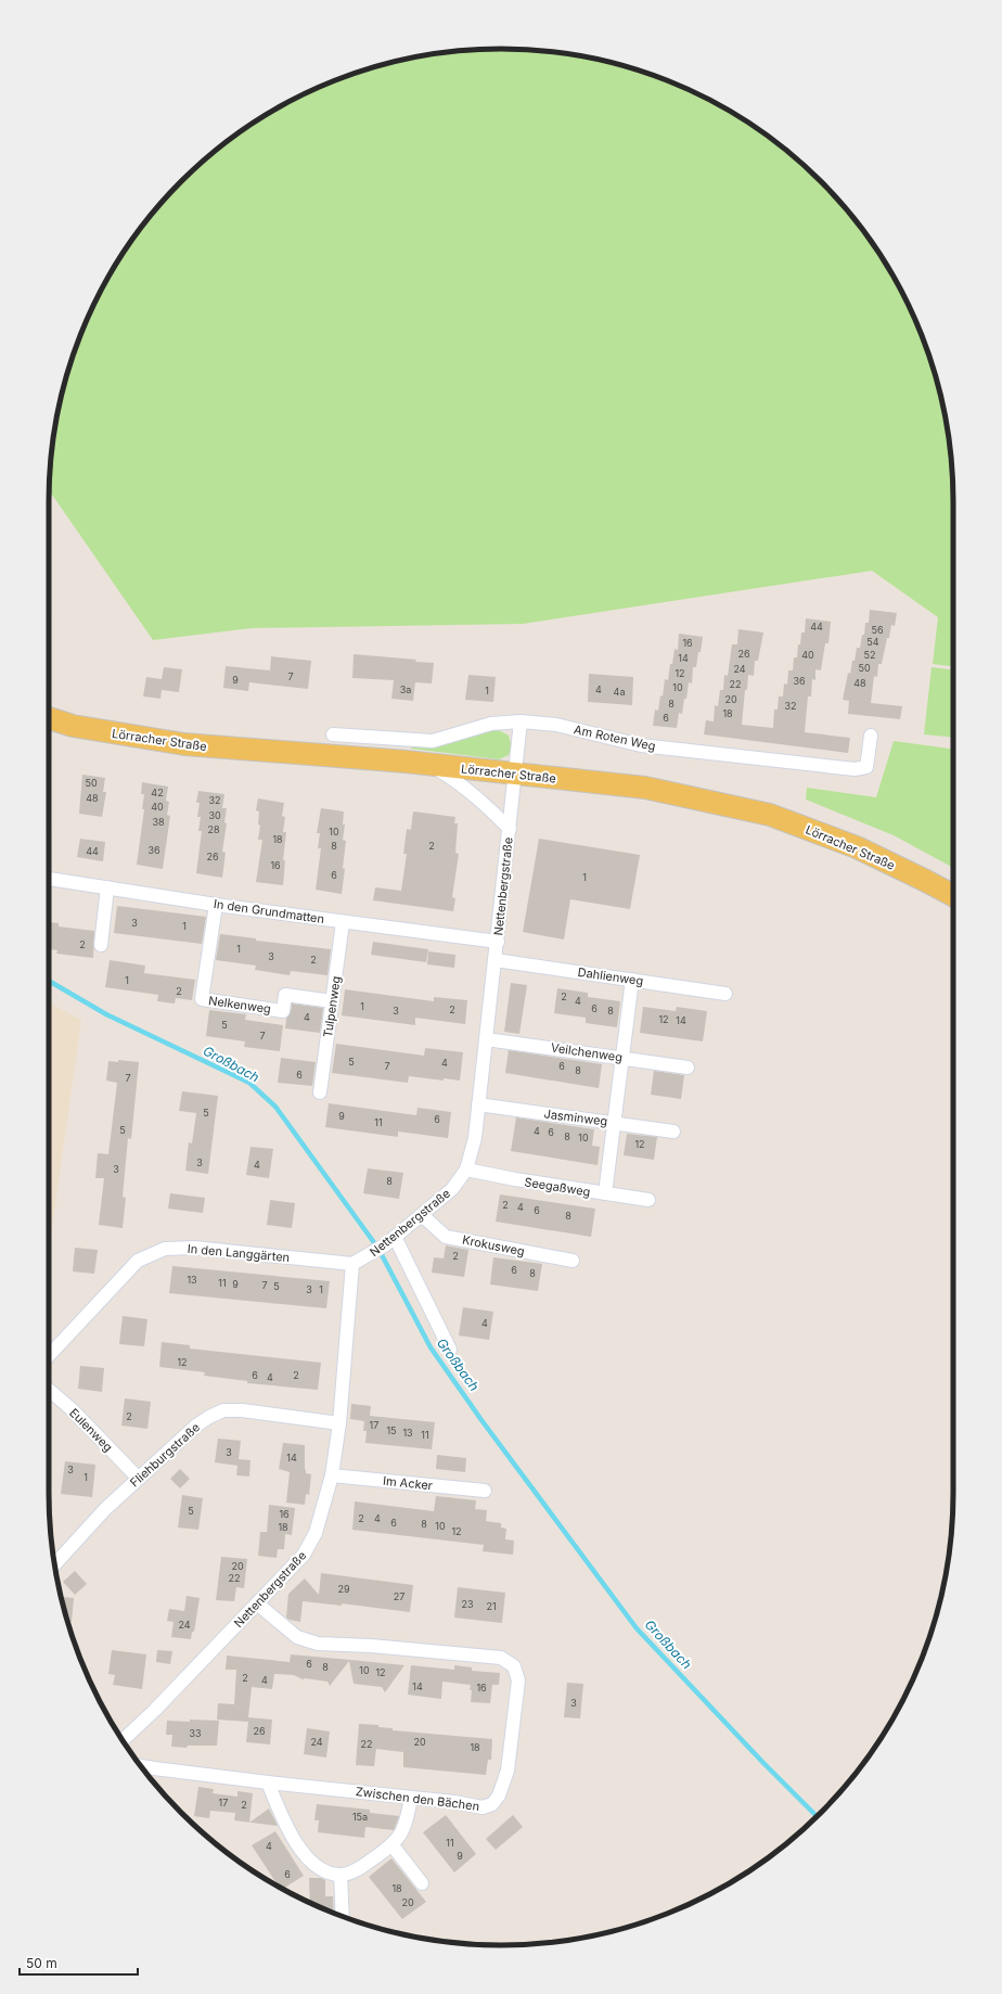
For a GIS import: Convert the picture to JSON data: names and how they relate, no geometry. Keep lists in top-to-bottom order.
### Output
{
  "streets": {
    "main road": ["Lörracher Straße"],
    "street": [
      "Am Roten Weg",
      "Nettenbergstraße",
      "In den Grundmatten",
      "Dahlienweg",
      "Nelkenweg",
      "Tulpenweg",
      "Veilchenweg",
      "Jasminweg",
      "Seegaßweg",
      "Krokusweg",
      "In den Langgärten",
      "Eulenweg",
      "Fliehburgstraße",
      "Im Acker",
      "Zwischen den Bächen"
    ]
  },
  "crossings": [
    ["Am Roten Weg", "Nettenbergstraße"],
    ["Lörracher Straße", "Nettenbergstraße"],
    ["Nettenbergstraße", "In den Grundmatten"],
    ["Nettenbergstraße", "Dahlienweg"],
    ["Nettenbergstraße", "Veilchenweg"],
    ["Nettenbergstraße", "Jasminweg"],
    ["Nettenbergstraße", "Seegaßweg"],
    ["Nettenbergstraße", "Krokusweg"],
    ["Nettenbergstraße", "In den Langgärten"],
    ["Nettenbergstraße", "Fliehburgstraße"],
    ["Nettenbergstraße", "Im Acker"],
    ["Nettenbergstraße", "Zwischen den Bächen"],
    ["In den Grundmatten", "Nelkenweg"],
    ["In den Grundmatten", "Tulpenweg"],
    ["Nelkenweg", "Tulpenweg"],
    ["Eulenweg", "Fliehburgstraße"]
  ],
  "water": ["Großbach"],
  "house_numbers": [
    "44",
    "56",
    "54",
    "16",
    "26",
    "40",
    "52",
    "14",
    "50",
    "24",
    "12",
    "7",
    "9",
    "36",
    "48",
    "22",
    "10",
    "3a",
    "4",
    "1",
    "4a",
    "20",
    "8",
    "32",
    "18",
    "6",
    "50",
    "42",
    "48",
    "32",
    "40",
    "30",
    "38",
    "28",
    "10",
    "18",
    "8",
    "2",
    "36",
    "44",
    "26",
    "16",
    "6",
    "1",
    "3",
    "1",
    "2",
    "1",
    "3",
    "2",
    "1",
    "2",
    "2",
    "4",
    "1",
    "6",
    "2",
    "3",
    "8",
    "4",
    "12",
    "14",
    "5",
    "7",
    "5",
    "4",
    "7",
    "6",
    "8",
    "6",
    "7",
    "5",
    "9",
    "6",
    "11",
    "5",
    "4",
    "6",
    "8",
    "10",
    "12",
    "3",
    "4",
    "3",
    "8",
    "2",
    "4",
    "6",
    "8",
    "2",
    "6",
    "8",
    "13",
    "11",
    "9",
    "7",
    "5",
    "3",
    "1",
    "4",
    "12",
    "6",
    "2",
    "4",
    "2",
    "17",
    "15",
    "13",
    "11",
    "3",
    "14",
    "3",
    "1",
    "5",
    "16",
    "2",
    "4",
    "6",
    "8",
    "10",
    "18",
    "12",
    "20",
    "22",
    "29",
    "27",
    "23",
    "21",
    "24",
    "6",
    "8",
    "10",
    "12",
    "2",
    "4",
    "14",
    "16",
    "3",
    "26",
    "33",
    "24",
    "20",
    "22",
    "18",
    "17",
    "2",
    "15a",
    "11",
    "4",
    "9",
    "6",
    "18",
    "20"
  ],
  "scale_bar": "50 m"
}
